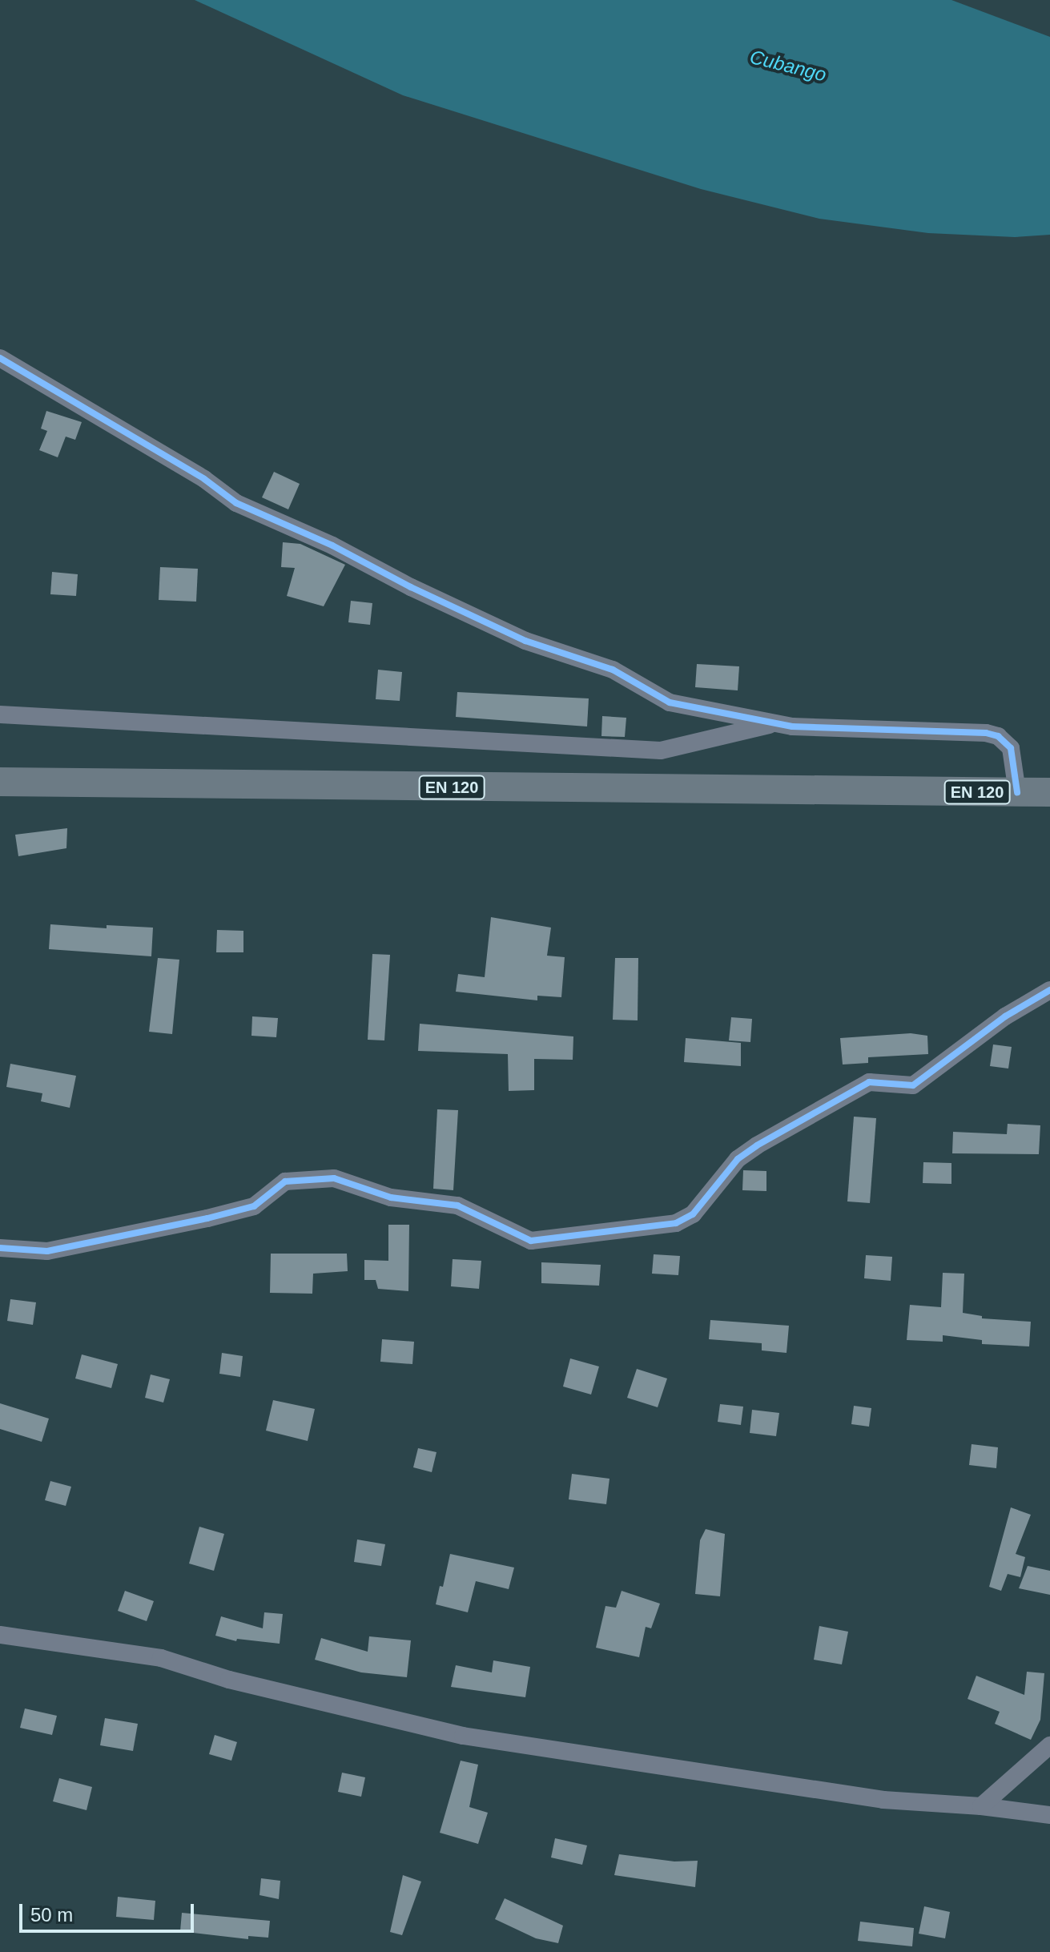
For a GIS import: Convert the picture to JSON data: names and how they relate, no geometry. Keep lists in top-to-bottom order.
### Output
{
  "streets": {
    "main road": ["EN 120"]
  },
  "water": ["Cubango"],
  "scale_bar": "50 m"
}
